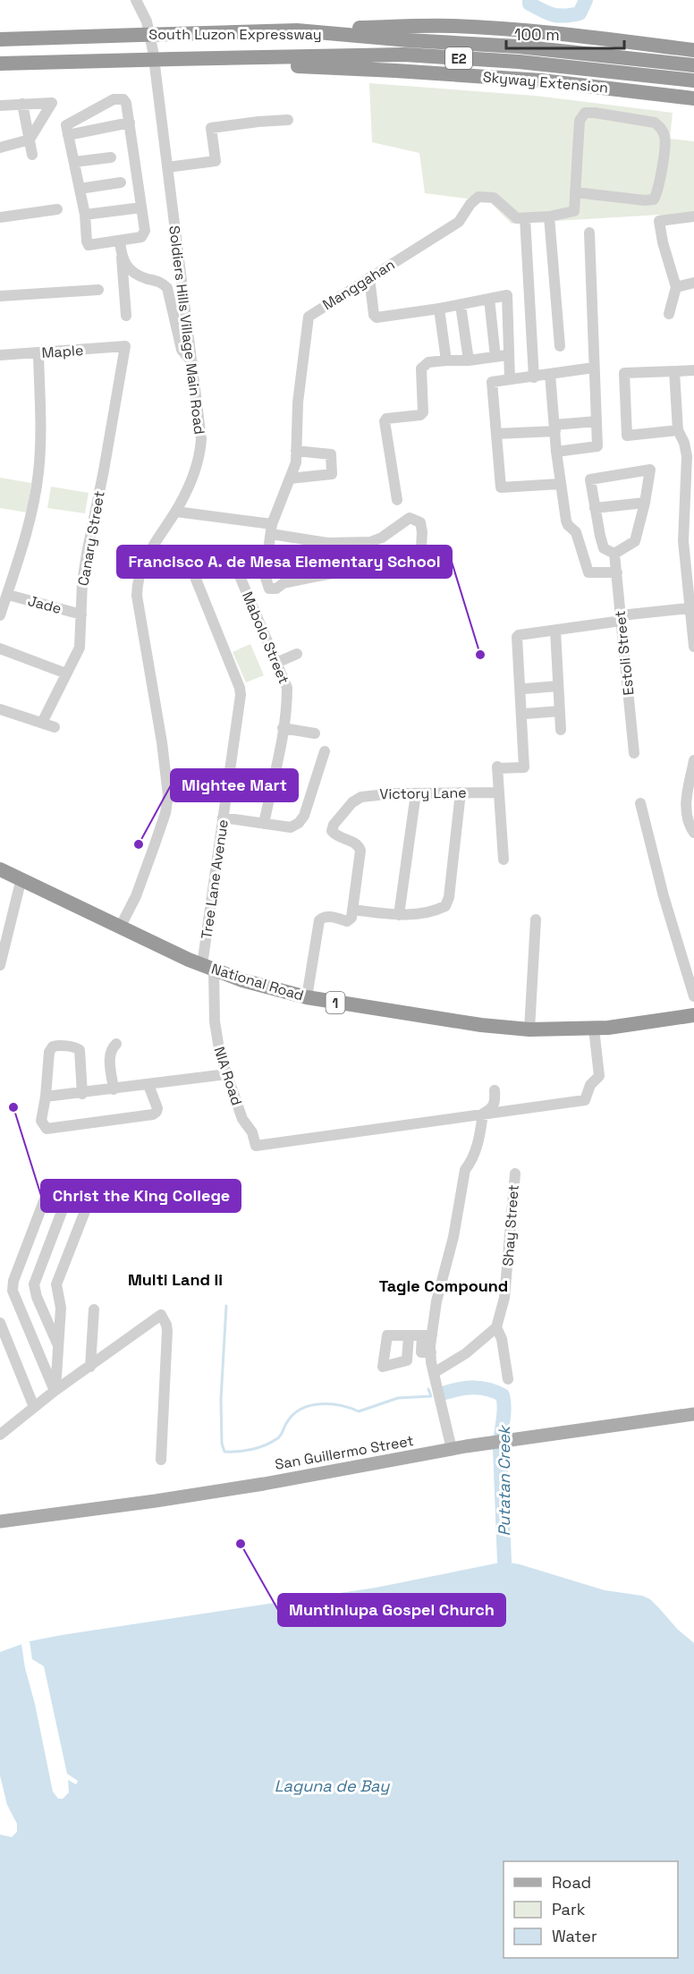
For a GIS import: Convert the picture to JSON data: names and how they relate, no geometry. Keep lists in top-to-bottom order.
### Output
{
  "streets": {
    "highway": [
      "South Luzon Expressway",
      "E2",
      "Skyway Extension",
      "National Road",
      "1"
    ],
    "main road": ["San Guillermo Street"],
    "street": [
      "Manggahan",
      "Soldiers Hills Village Main Road",
      "Maple",
      "Canary Street",
      "Jade",
      "Mabolo Street",
      "Estoli Street",
      "Victory Lane",
      "Tree Lane Avenue",
      "NIA Road",
      "Shay Street"
    ]
  },
  "crossings": [
    ["South Luzon Expressway", "E2"],
    ["South Luzon Expressway", "Skyway Extension"],
    ["Soldiers Hills Village Main Road", "National Road"],
    ["Maple", "Canary Street"],
    ["Canary Street", "Jade"],
    ["Mabolo Street", "Tree Lane Avenue"],
    ["Tree Lane Avenue", "National Road"],
    ["Tree Lane Avenue", "NIA Road"],
    ["National Road", "NIA Road"]
  ],
  "districts": ["Multi Land Ii", "Tagle Compound"],
  "water": ["Putatan Creek", "Laguna de Bay"],
  "places": [
    "Francisco A. de Mesa Elementary School",
    "Mightee Mart",
    "Christ the King College",
    "Muntinlupa Gospel Church"
  ],
  "legend": ["Road", "Park", "Water"],
  "scale_bar": "100 m"
}
